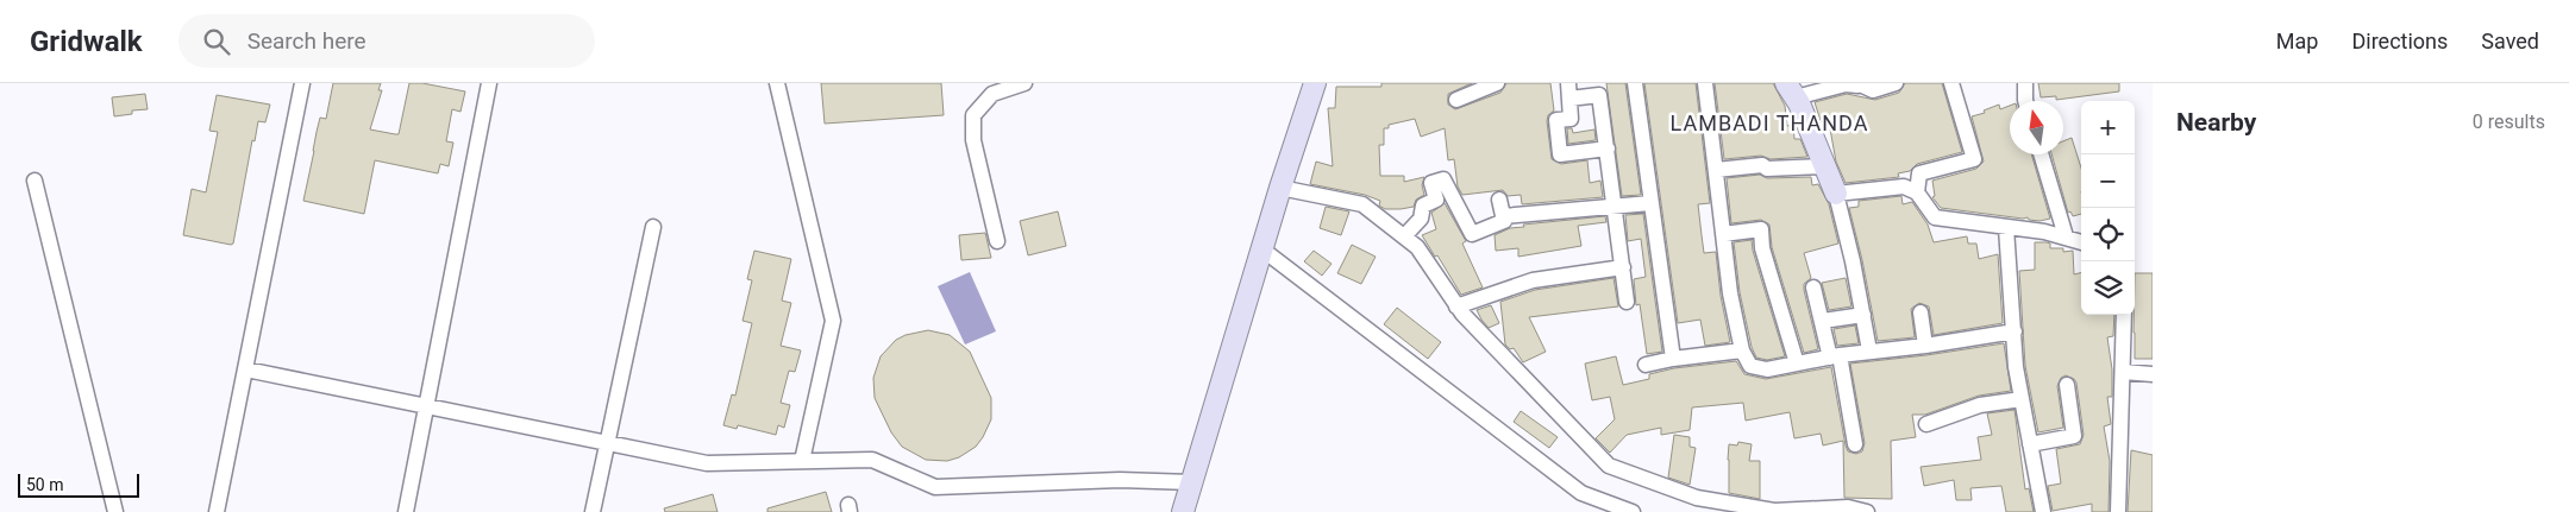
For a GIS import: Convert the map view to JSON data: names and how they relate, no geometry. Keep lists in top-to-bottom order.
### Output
{
  "districts": ["LAMBADI THANDA"],
  "scale_bar": "50 m",
  "north": "top",
  "page": {
    "header": "Gridwalk",
    "search": "Search here",
    "nav": ["Map", "Directions", "Saved"],
    "heading": ["Nearby", "0 results"],
    "map_buttons": ["+", "−"],
    "scale": "50 m"
  }
}
